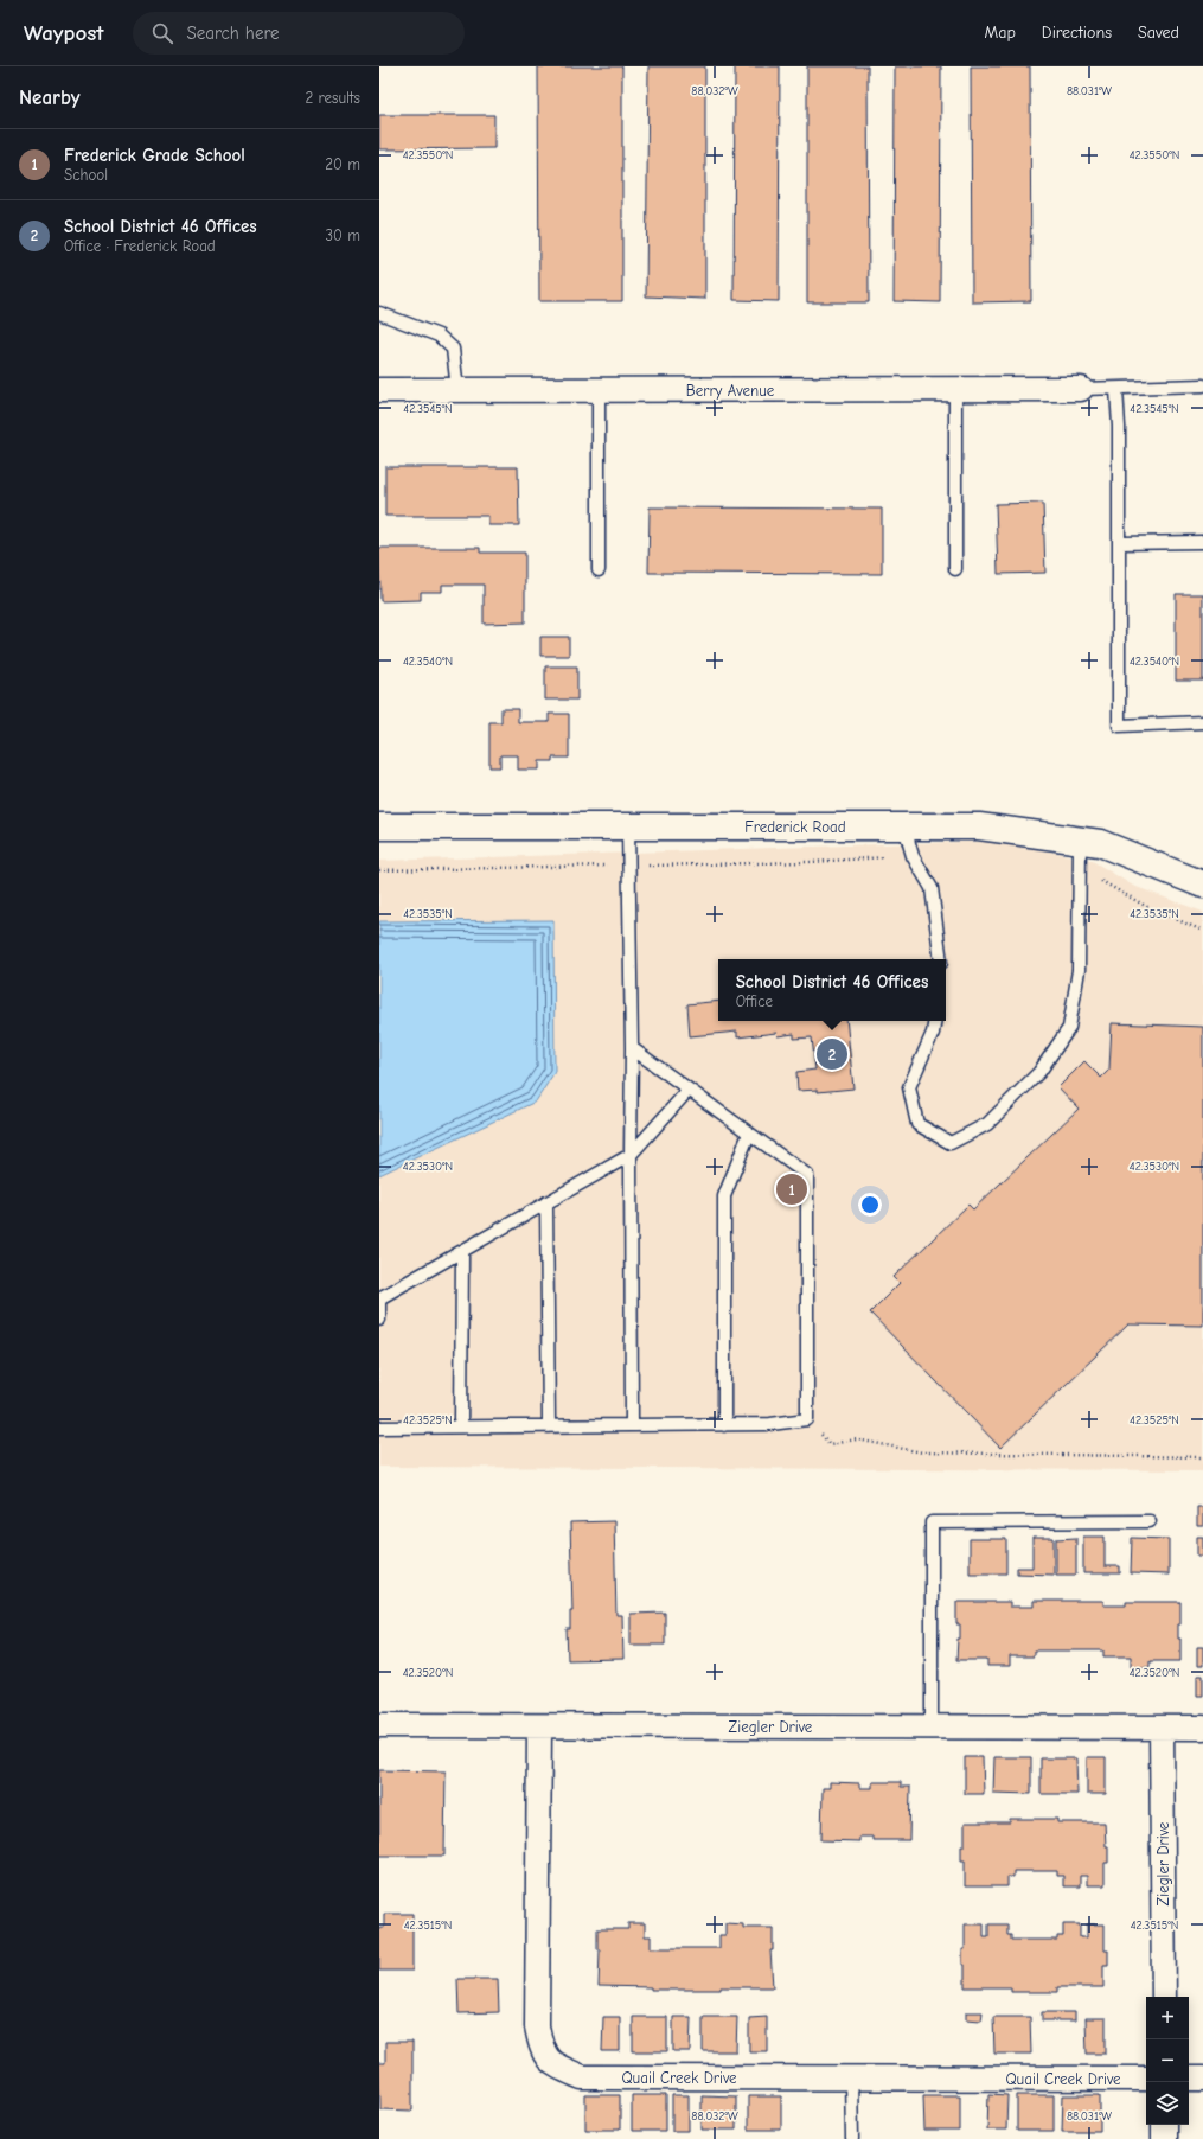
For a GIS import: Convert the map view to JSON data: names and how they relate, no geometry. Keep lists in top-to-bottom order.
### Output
{
  "streets": {
    "street": [
      "Berry Avenue",
      "Frederick Road",
      "Ziegler Drive",
      "Quail Creek Drive"
    ]
  },
  "crossings": [
    ["Ziegler Drive", "Quail Creek Drive"]
  ],
  "page": {
    "header": "Waypost",
    "search": "Search here",
    "nav": ["Map", "Directions", "Saved"],
    "heading": ["Nearby", "2 results"],
    "list": [
      {
        "mark": "1",
        "name": "Frederick Grade School",
        "note": "School",
        "value": "20 m"
      },
      {
        "mark": "2",
        "name": "School District 46 Offices",
        "note": "Office · Frederick Road",
        "value": "30 m"
      }
    ],
    "popup": ["School District 46 Offices", "Office"],
    "pins": ["2", "1"],
    "map_buttons": ["+", "−"]
  },
  "coordinates": [
    "88.032°W",
    "88.031°W",
    "42.3550°N",
    "42.3545°N",
    "42.3540°N",
    "42.3535°N",
    "42.3530°N",
    "42.3525°N",
    "42.3520°N",
    "42.3515°N"
  ]
}
